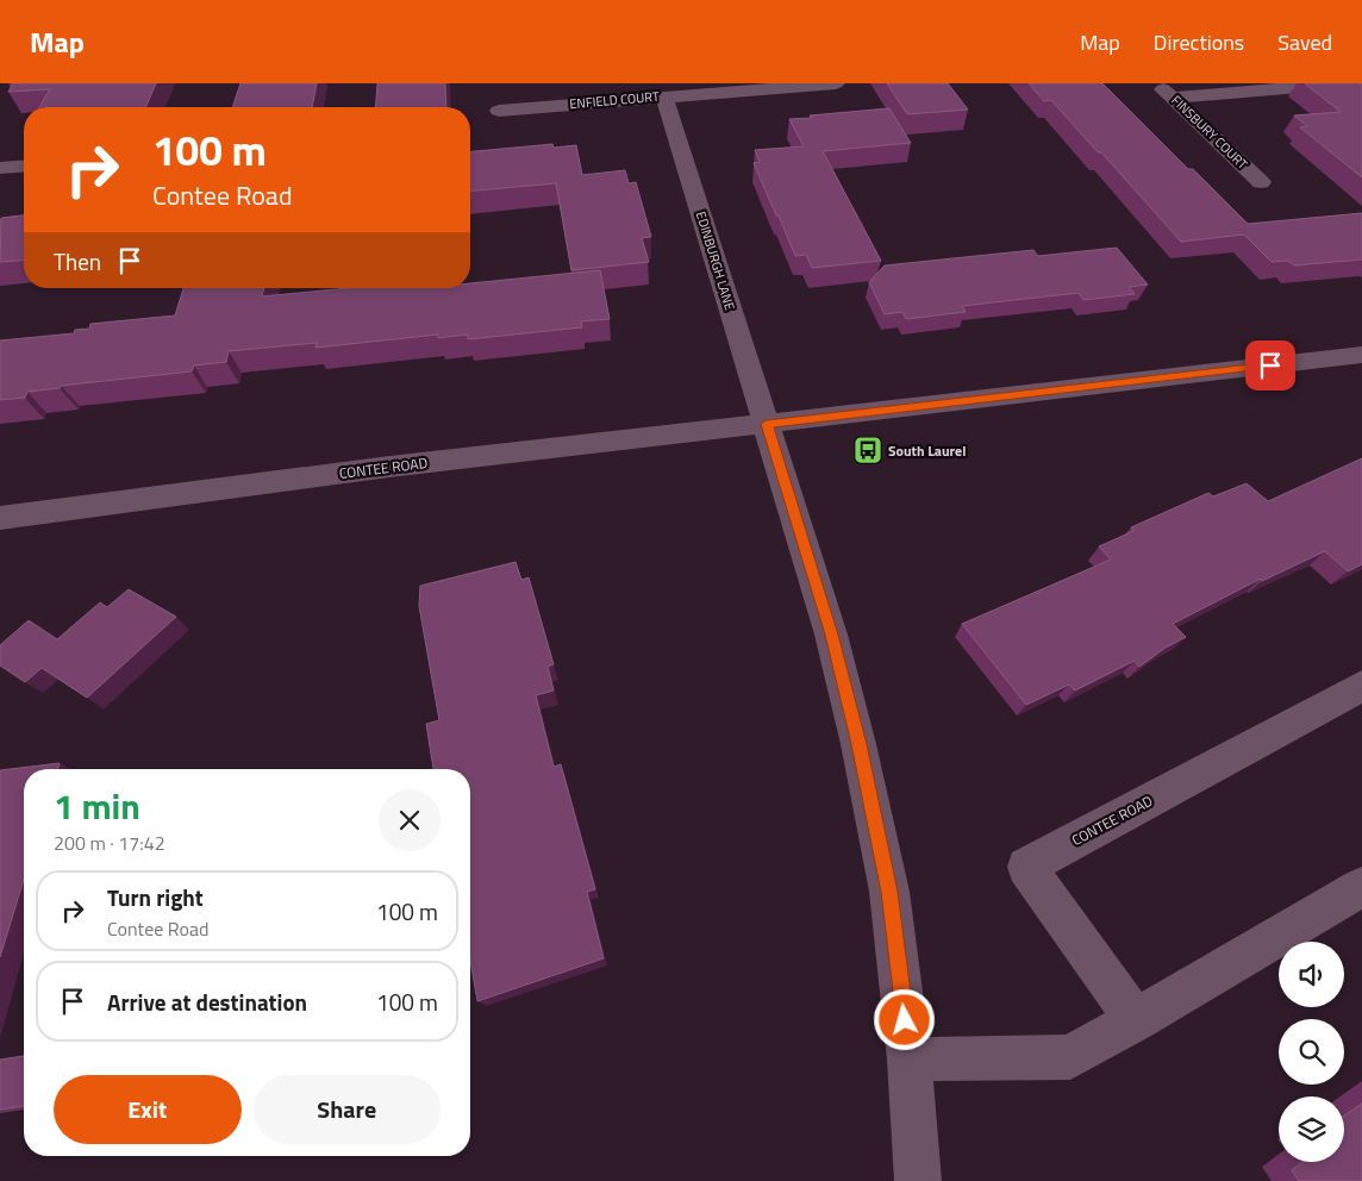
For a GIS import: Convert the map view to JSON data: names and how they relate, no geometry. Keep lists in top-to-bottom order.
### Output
{
  "streets": {
    "street": [
      "ENFIELD COURT",
      "FINSBURY COURT",
      "EDINBURGH LANE",
      "CONTEE ROAD"
    ]
  },
  "crossings": [
    ["ENFIELD COURT", "EDINBURGH LANE"],
    ["EDINBURGH LANE", "CONTEE ROAD"]
  ],
  "places": {
    "bus stop": ["South Laurel"]
  },
  "page": {
    "header": "Map",
    "nav": ["Map", "Directions", "Saved"],
    "turn": ["100 m", "Contee Road"],
    "then": "Then",
    "heading": ["1 min", "200 m · 17:42"],
    "list": [
      {
        "name": "Turn right",
        "note": "Contee Road",
        "value": "100 m"
      },
      {
        "name": "Arrive at destination",
        "value": "100 m"
      }
    ],
    "buttons": ["Exit", "Share"]
  }
}
